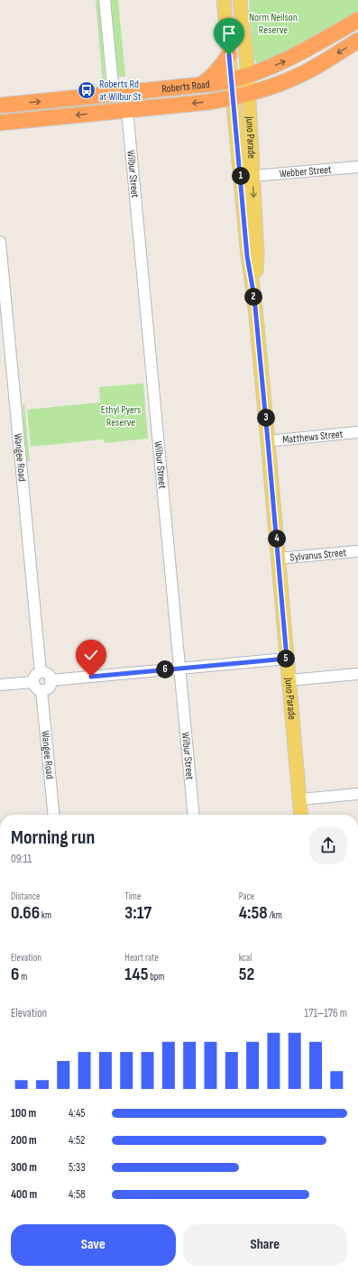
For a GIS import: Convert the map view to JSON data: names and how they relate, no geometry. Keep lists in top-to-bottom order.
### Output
{
  "streets": {
    "highway": ["Roberts Road"],
    "main road": ["Juno Parade"],
    "street": [
      "Webber Street",
      "Wilbur Street",
      "Matthews Street",
      "Wangee Road",
      "Sylvanus Street"
    ]
  },
  "crossings": [
    ["Roberts Road", "Juno Parade"],
    ["Roberts Road", "Wilbur Street"],
    ["Juno Parade", "Webber Street"],
    ["Juno Parade", "Matthews Street"],
    ["Juno Parade", "Sylvanus Street"]
  ],
  "parks": ["Norm Neilson Reserve", "Ethyl Pyers Reserve"],
  "places": {
    "bus stop": ["Roberts Rd at Wilbur St"]
  },
  "page": {
    "pins": [
      "1",
      "2",
      "3",
      "4",
      "5",
      "6"
    ],
    "heading": ["Morning run", "09:11"],
    "stats": [
      ["Distance", "0.66 km"],
      ["Time", "3:17"],
      ["Pace", "4:58 /km"],
      ["Elevation", "6 m"],
      ["Heart rate", "145 bpm"],
      ["kcal", "52"]
    ],
    "chart": ["Elevation", "171–176 m"],
    "list": [
      {
        "name": "100 m",
        "note": "4:45"
      },
      {
        "name": "200 m",
        "note": "4:52"
      },
      {
        "name": "300 m",
        "note": "5:33"
      },
      {
        "name": "400 m",
        "note": "4:58"
      }
    ],
    "buttons": ["Save", "Share"]
  }
}
